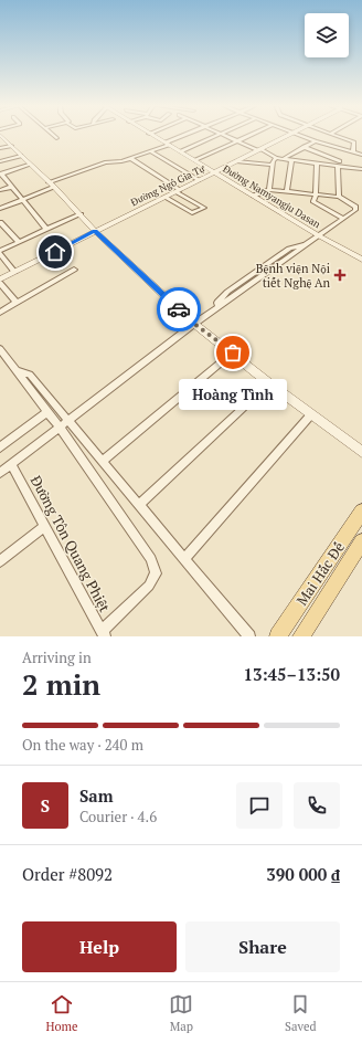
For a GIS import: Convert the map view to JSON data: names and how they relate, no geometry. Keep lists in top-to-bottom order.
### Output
{
  "streets": {
    "main road": ["Mai Hắc Đế"],
    "street": ["Đường Ngô Gia Tự", "Đường Namyangju Dasan", "Đường Tôn Quang Phiệt"]
  },
  "crossings": [
    ["Đường Ngô Gia Tự", "Đường Namyangju Dasan"]
  ],
  "places": {
    "health": ["Bệnh viện Nội tiết Nghệ An"],
    "other": ["Hoàng Tình"]
  },
  "page": {
    "bubble": "Hoàng Tình",
    "heading": ["2 min", "Arriving in", "13:45–13:50"],
    "panel": [
      "Sam",
      "Courier · 4.6",
      "Order #8092",
      "390 000 ₫"
    ],
    "bar": "On the way · 240 m",
    "round": "S",
    "buttons": ["Help", "Share"],
    "tabs": ["Home", "Map", "Saved"]
  }
}
